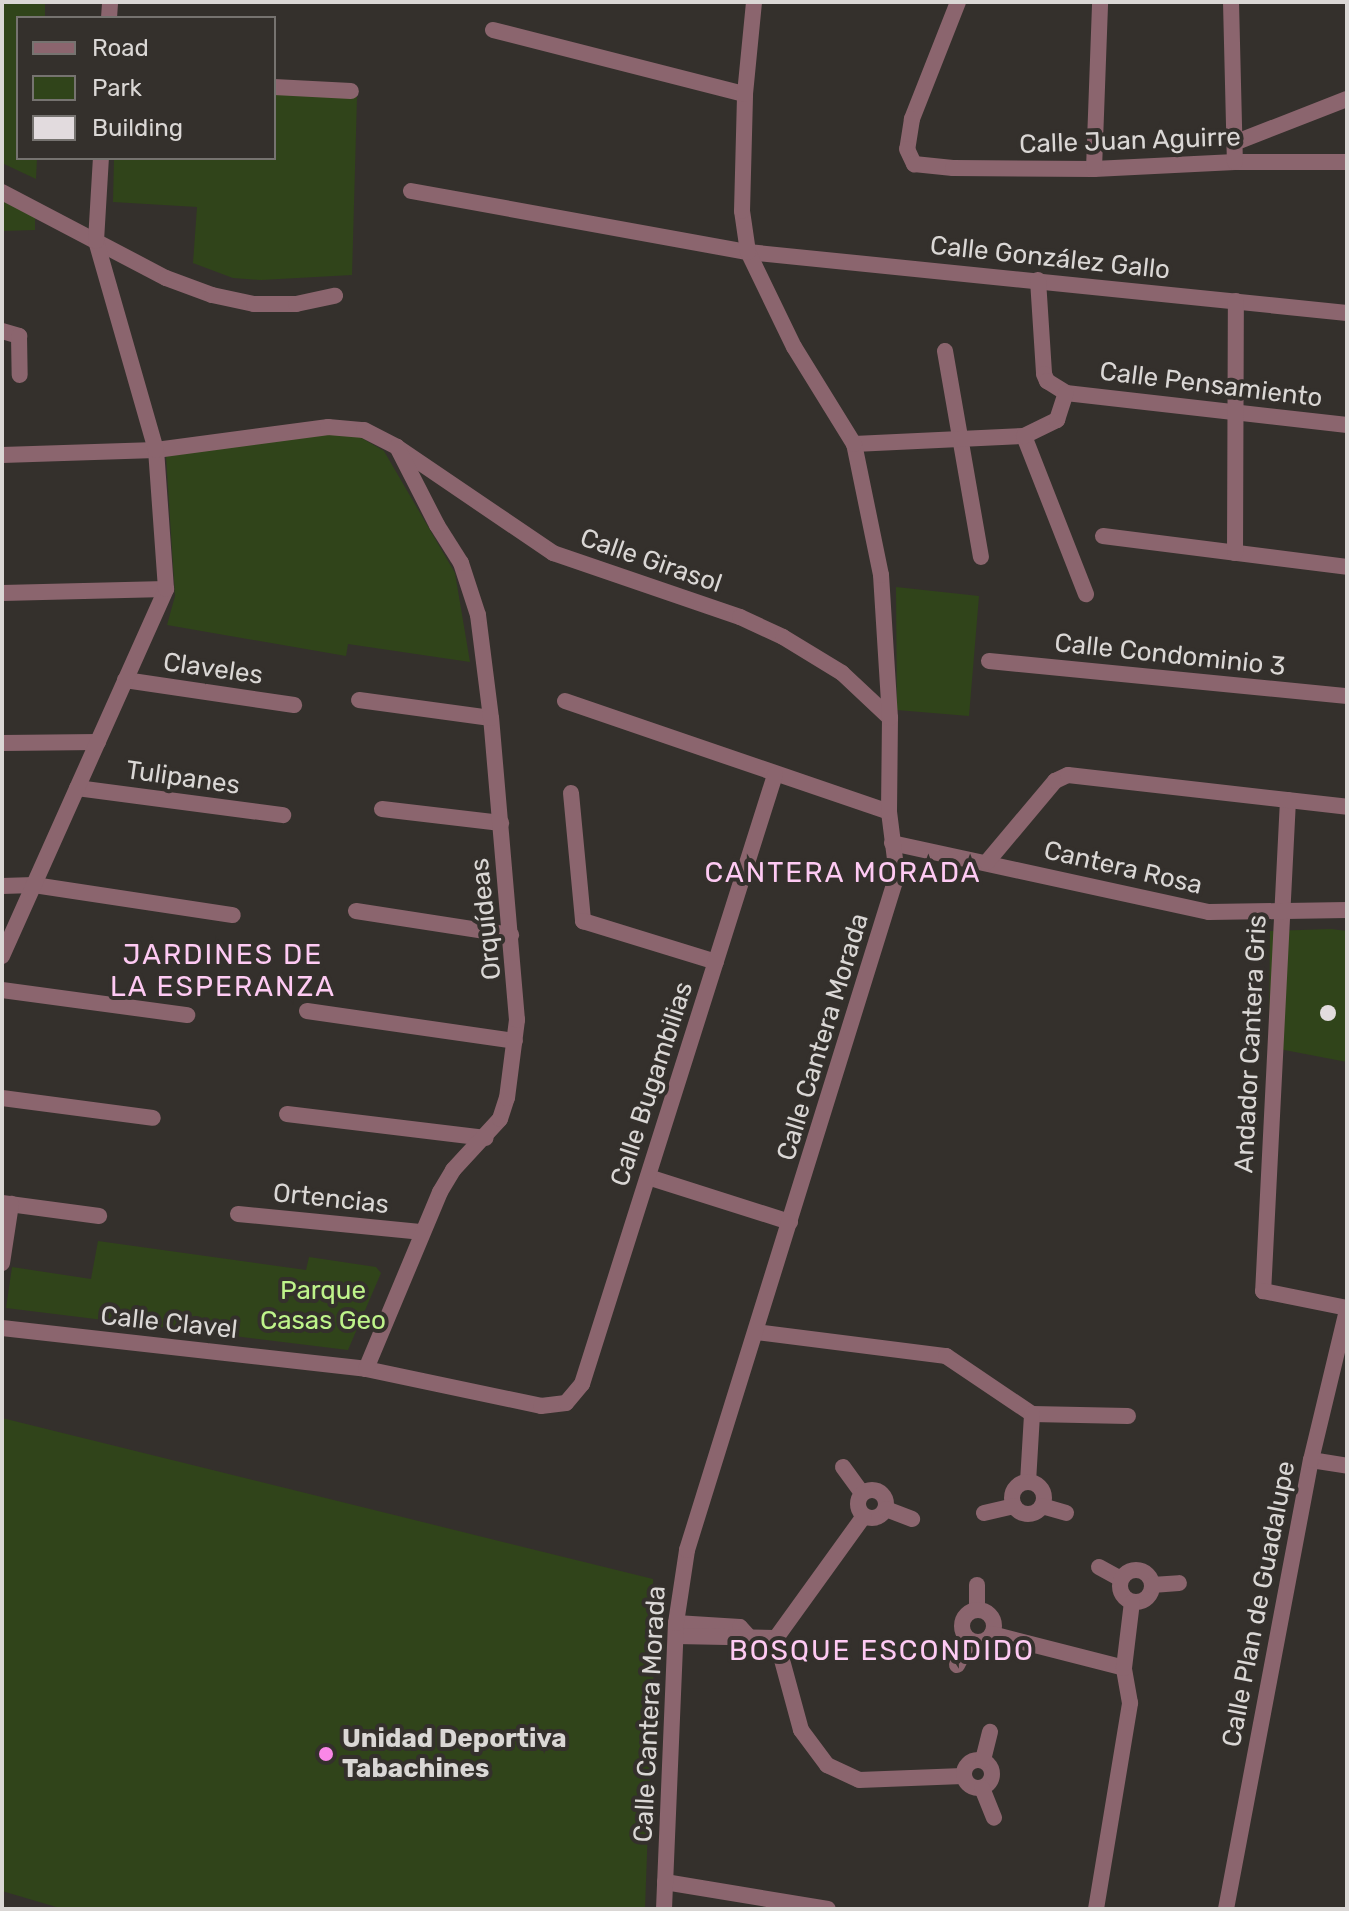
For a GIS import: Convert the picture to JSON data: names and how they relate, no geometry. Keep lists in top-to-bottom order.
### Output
{
  "streets": {
    "street": [
      "Calle Juan Aguirre",
      "Calle González Gallo",
      "Calle Pensamiento",
      "Calle Girasol",
      "Calle Condominio 3",
      "Claveles",
      "Tulipanes",
      "Cantera Rosa",
      "Orquídeas",
      "Calle Cantera Morada",
      "Andador Cantera Gris",
      "Calle Bugambilias",
      "Ortencias",
      "Calle Clavel",
      "Calle Plan de Guadalupe"
    ]
  },
  "crossings": [
    ["Calle González Gallo", "Calle Cantera Morada"],
    ["Calle Pensamiento", "Calle Cantera Morada"],
    ["Calle Girasol", "Orquídeas"],
    ["Calle Girasol", "Calle Cantera Morada"],
    ["Cantera Rosa", "Calle Cantera Morada"],
    ["Cantera Rosa", "Andador Cantera Gris"],
    ["Orquídeas", "Ortencias"],
    ["Orquídeas", "Calle Clavel"],
    ["Andador Cantera Gris", "Calle Plan de Guadalupe"],
    ["Calle Bugambilias", "Calle Clavel"]
  ],
  "districts": ["CANTERA MORADA", "JARDINES DE LA ESPERANZA", "BOSQUE ESCONDIDO"],
  "parks": ["Parque Casas Geo"],
  "places": ["Unidad Deportiva Tabachines"],
  "legend": ["Road", "Park", "Building"]
}
